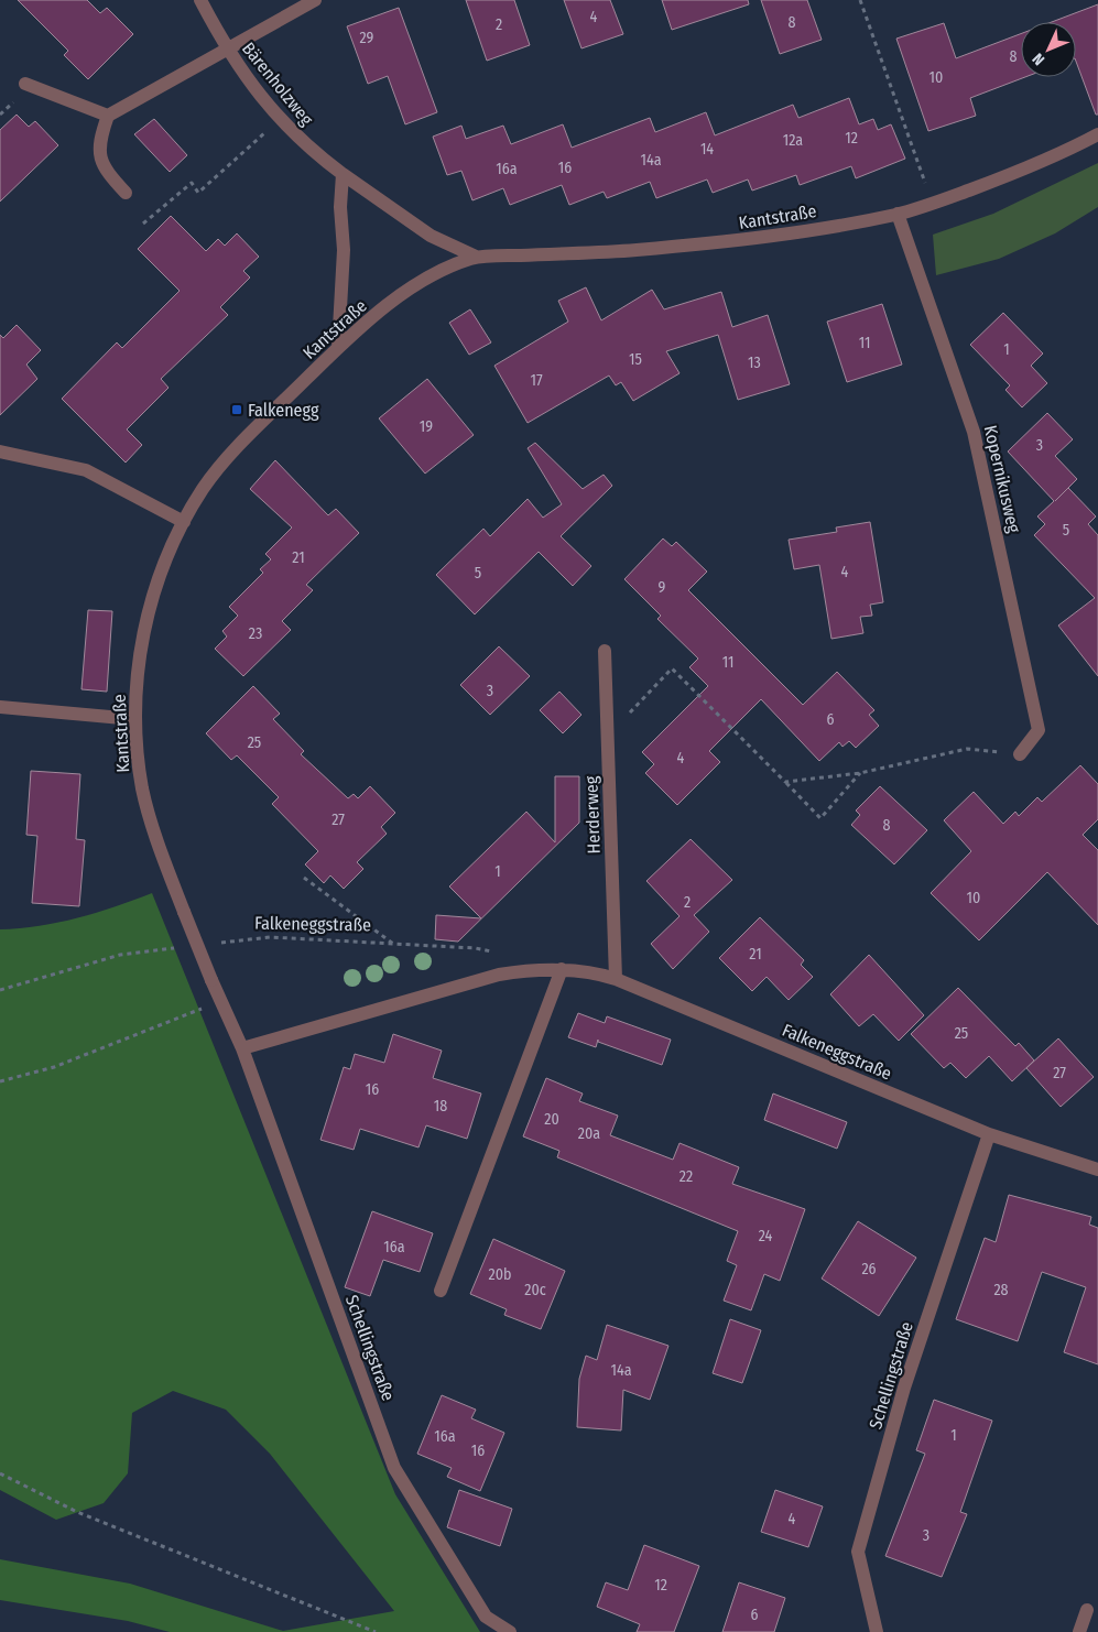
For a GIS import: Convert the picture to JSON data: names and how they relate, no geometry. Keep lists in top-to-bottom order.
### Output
{
  "streets": {
    "street": [
      "Bärenholzweg",
      "Kantstraße",
      "Kopernikusweg",
      "Herderweg",
      "Falkeneggstraße",
      "Schellingstraße"
    ]
  },
  "crossings": [
    ["Bärenholzweg", "Kantstraße"],
    ["Kantstraße", "Kopernikusweg"],
    ["Kantstraße", "Falkeneggstraße"],
    ["Kantstraße", "Schellingstraße"],
    ["Herderweg", "Falkeneggstraße"],
    ["Falkeneggstraße", "Schellingstraße"]
  ],
  "places": {
    "transit": ["Falkenegg"]
  },
  "house_numbers": [
    "4",
    "8",
    "2",
    "29",
    "8",
    "10",
    "12",
    "12a",
    "14",
    "14a",
    "16",
    "16a",
    "11",
    "1",
    "15",
    "13",
    "17",
    "19",
    "3",
    "5",
    "21",
    "4",
    "5",
    "9",
    "23",
    "11",
    "3",
    "6",
    "25",
    "4",
    "27",
    "8",
    "1",
    "10",
    "2",
    "21",
    "25",
    "27",
    "16",
    "18",
    "20",
    "20a",
    "22",
    "24",
    "16a",
    "26",
    "20b",
    "20c",
    "28",
    "14a",
    "1",
    "16a",
    "16",
    "4",
    "3",
    "12",
    "6"
  ],
  "north": "bottom left"
}
